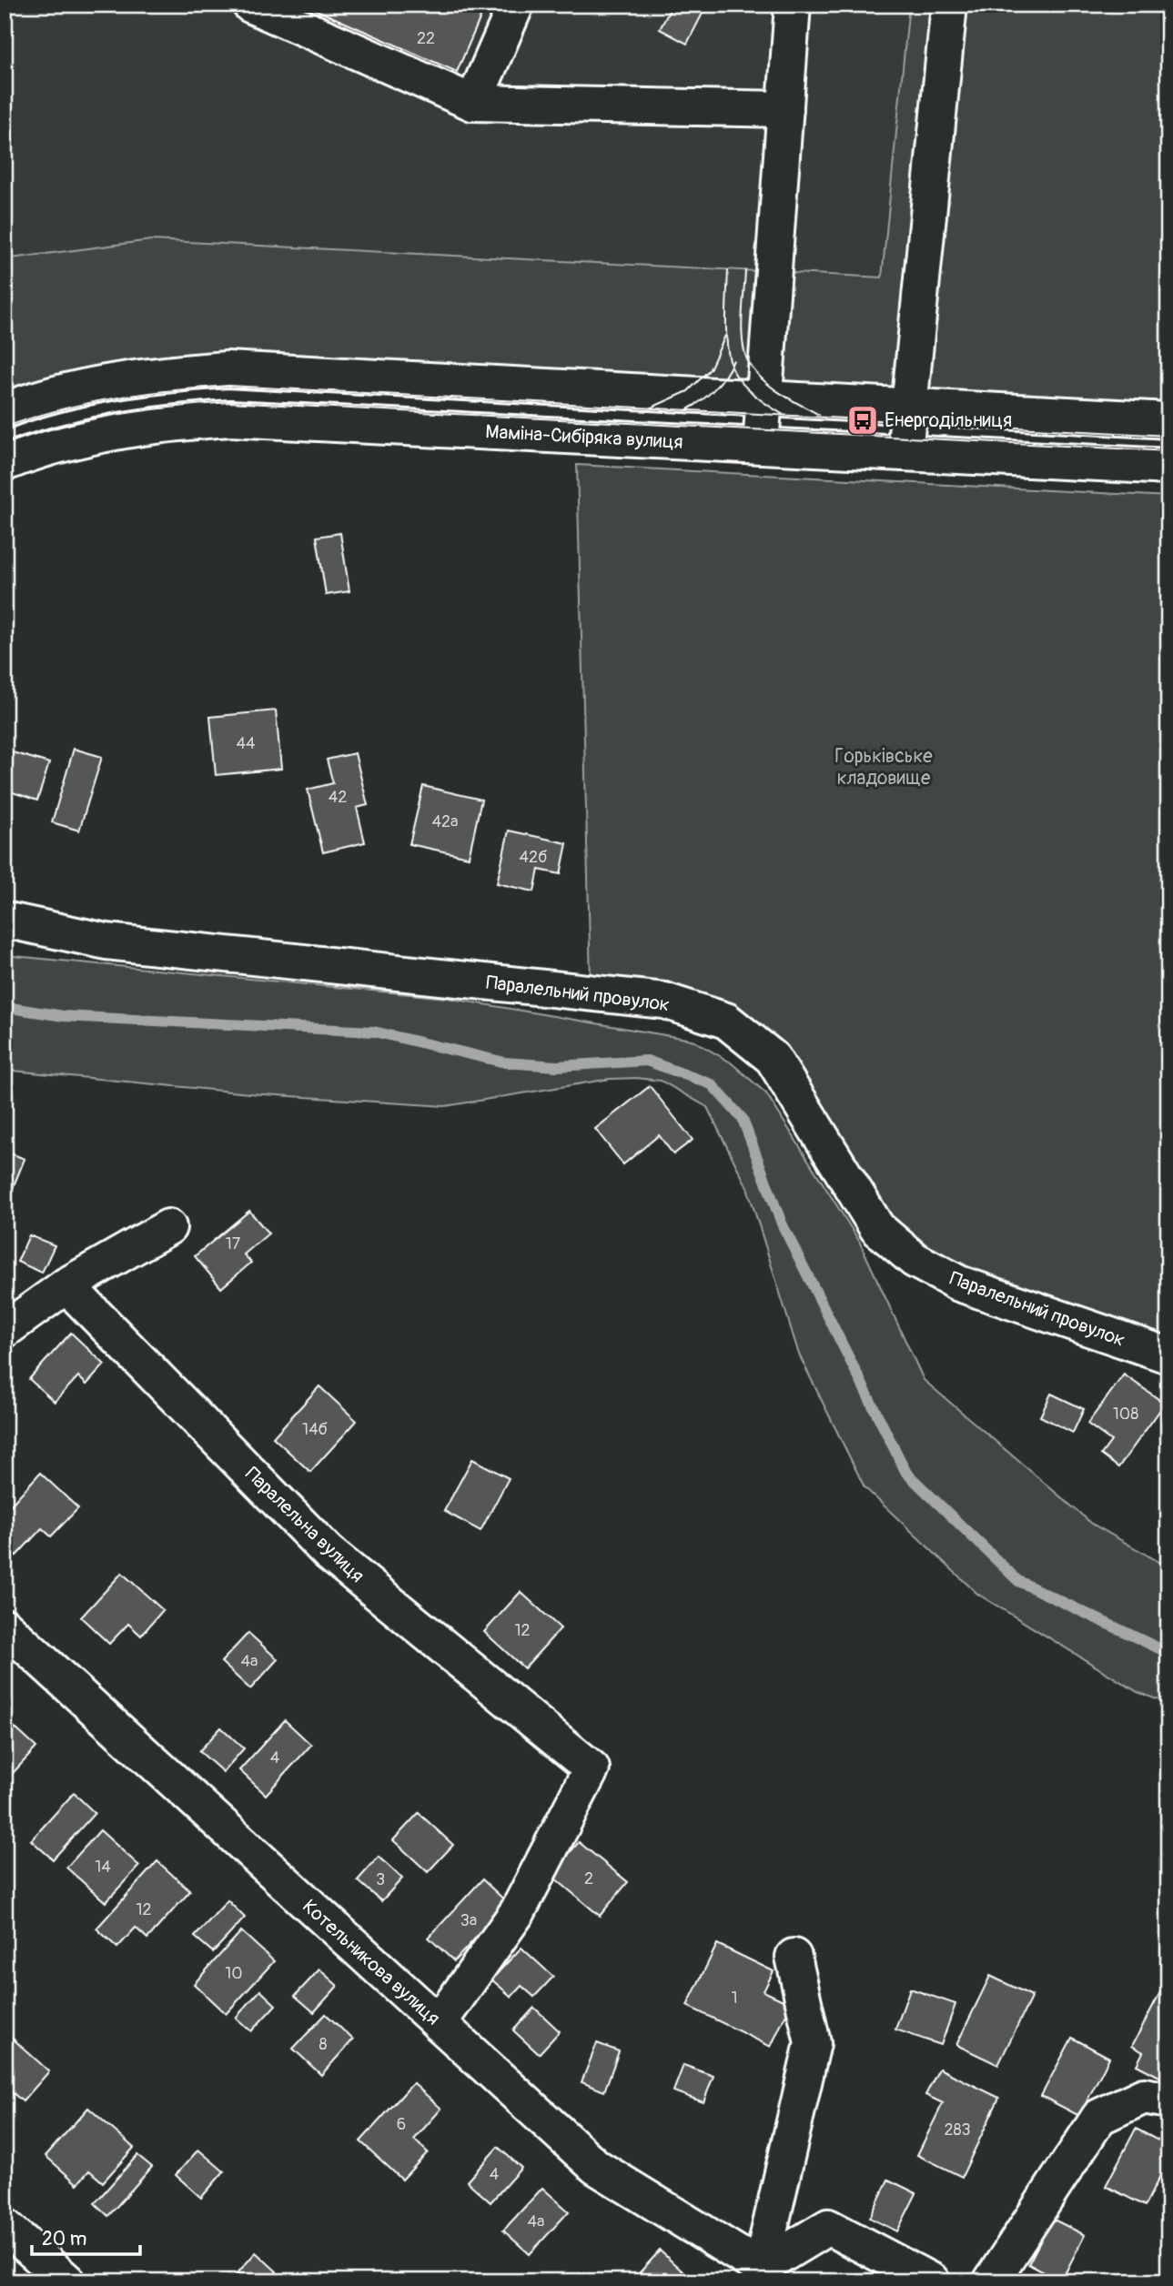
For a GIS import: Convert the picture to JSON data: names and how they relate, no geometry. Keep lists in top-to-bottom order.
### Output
{
  "streets": {
    "street": [
      "Маміна-Сибіряка вулиця",
      "Паралельний провулок",
      "Паралельна вулиця",
      "Котельникова вулиця"
    ]
  },
  "crossings": [
    ["Паралельна вулиця", "Котельникова вулиця"]
  ],
  "parks": ["Горьківське кладовище"],
  "places": {
    "bus stop": ["Енергодільниця"]
  },
  "house_numbers": [
    "22",
    "44",
    "42",
    "42а",
    "42б",
    "17",
    "108",
    "14б",
    "12",
    "4а",
    "4",
    "14",
    "2",
    "3",
    "12",
    "3а",
    "10",
    "1",
    "8",
    "6",
    "283",
    "4",
    "4а"
  ],
  "scale_bar": "20 m"
}
